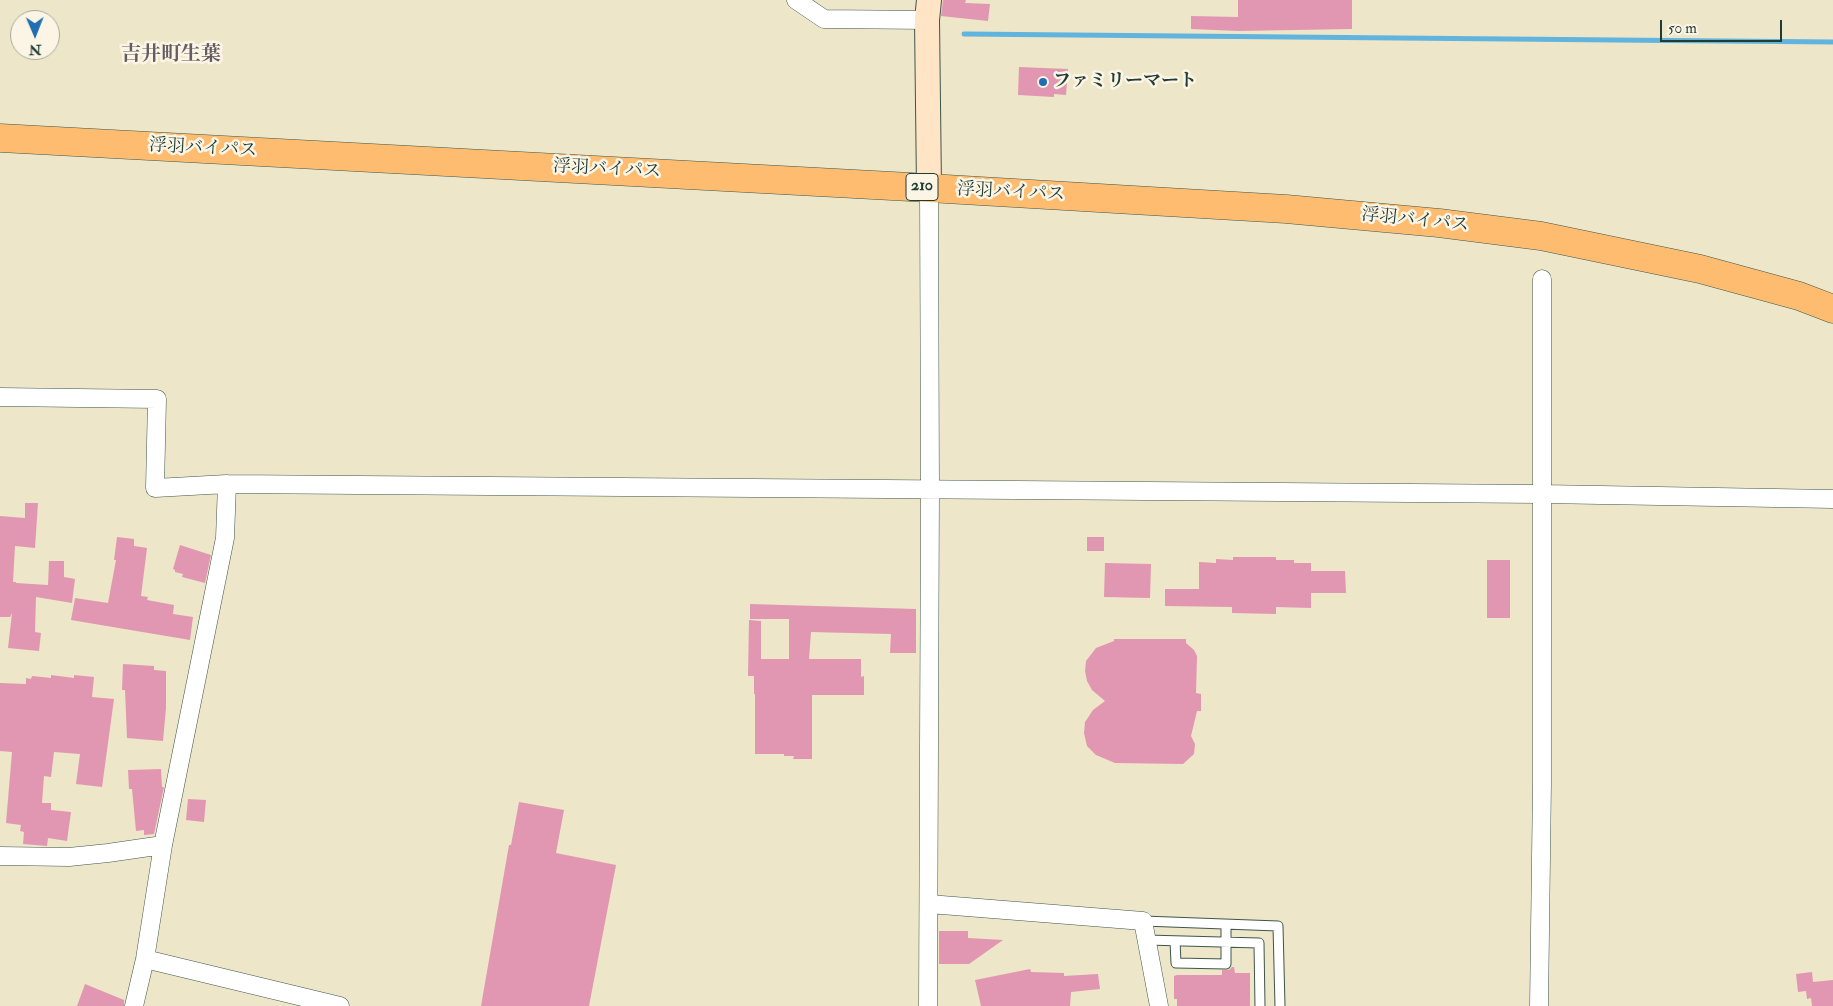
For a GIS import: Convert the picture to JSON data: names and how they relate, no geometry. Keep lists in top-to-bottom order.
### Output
{
  "streets": {
    "highway": ["浮羽バイパス", "210"]
  },
  "districts": ["吉井町生葉"],
  "places": ["ファミリーマート"],
  "scale_bar": "50 m",
  "north": "bottom"
}
